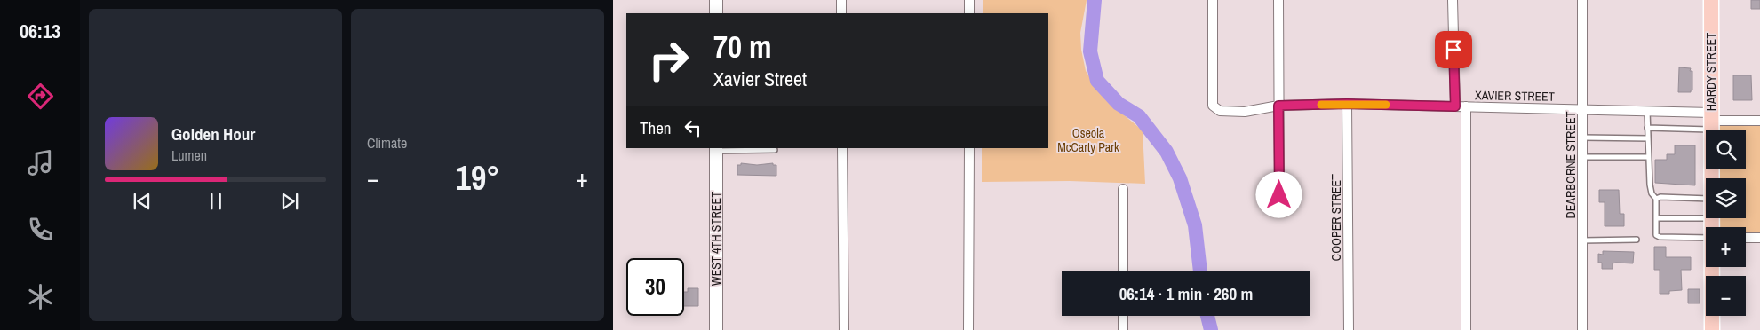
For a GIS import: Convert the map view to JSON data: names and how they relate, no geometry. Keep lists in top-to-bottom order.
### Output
{
  "streets": {
    "main road": ["HARDY STREET", "WEST 4TH STREET"],
    "street": ["XAVIER STREET", "DEARBORNE STREET", "COOPER STREET"]
  },
  "crossings": [
    ["HARDY STREET", "XAVIER STREET"],
    ["XAVIER STREET", "DEARBORNE STREET"],
    ["XAVIER STREET", "COOPER STREET"]
  ],
  "parks": ["Oseola McCarty Park"],
  "page": {
    "tabs": "06:13",
    "tile": "Climate",
    "turn": ["70 m", "Xavier Street"],
    "then": "Then",
    "song": ["Golden Hour", "Lumen"],
    "map_buttons": ["+", "−"],
    "heat": ["−", "19°", "+"],
    "limit": "30",
    "trip": "06:14 · 1 min · 260 m"
  }
}
